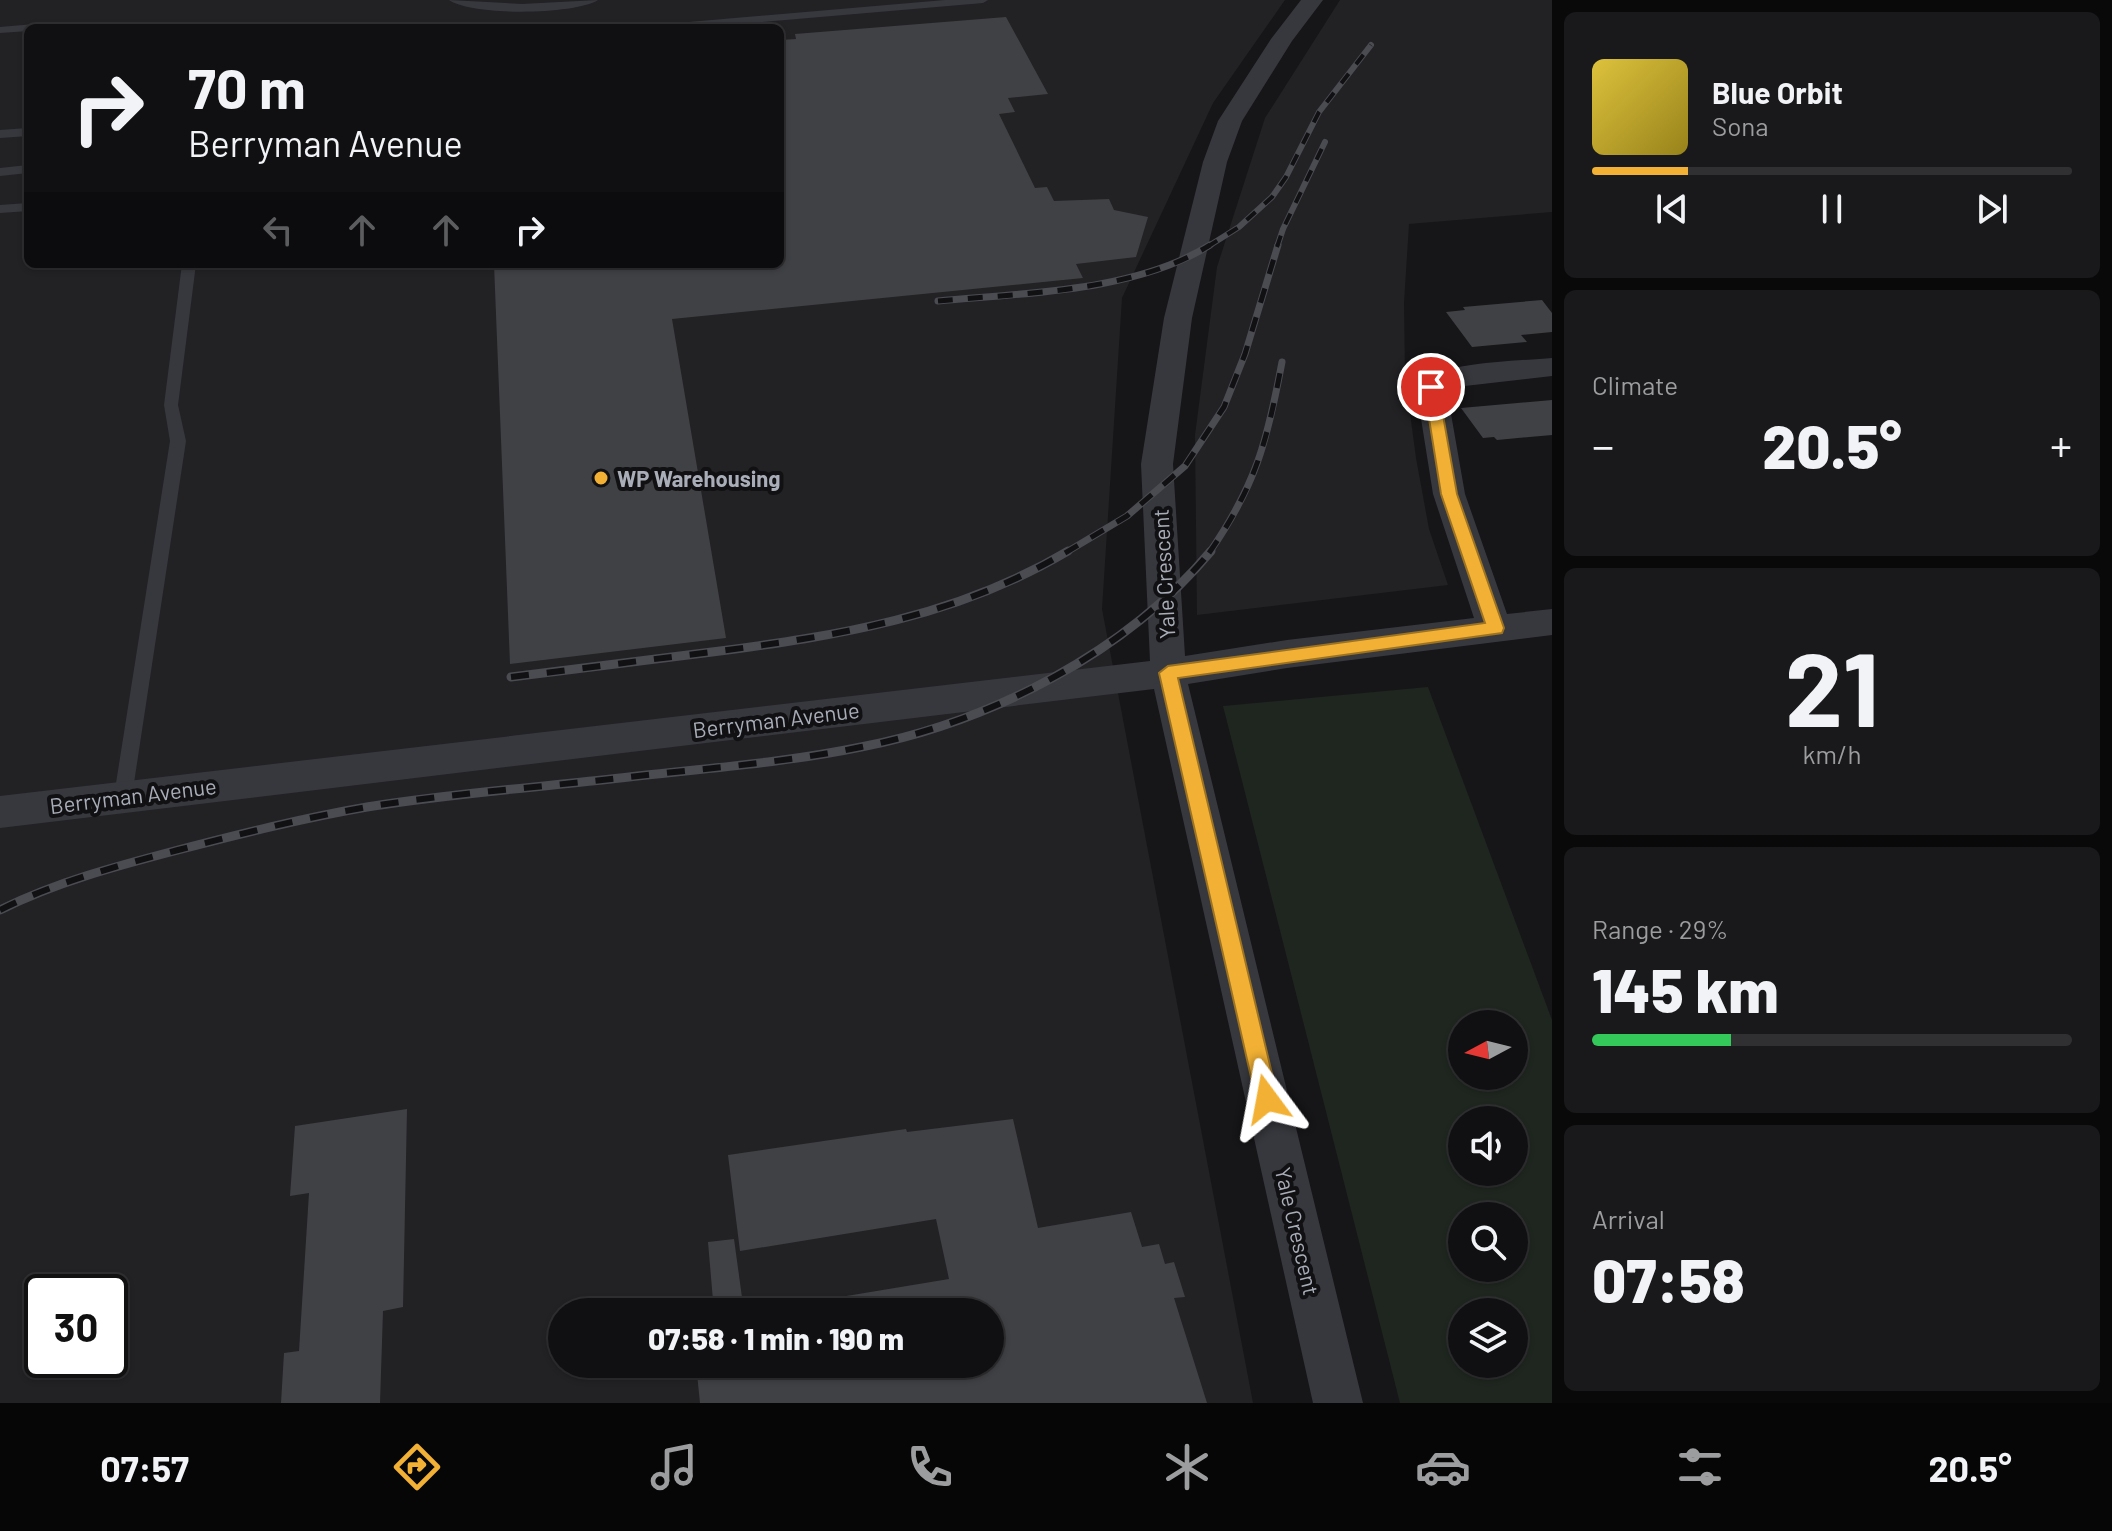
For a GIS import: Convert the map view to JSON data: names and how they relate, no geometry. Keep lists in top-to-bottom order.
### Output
{
  "streets": {
    "street": ["Yale Crescent", "Berryman Avenue"]
  },
  "crossings": [
    ["Yale Crescent", "Berryman Avenue"]
  ],
  "places": ["WP Warehousing"],
  "north": "left",
  "page": {
    "turn": ["70 m", "Berryman Avenue"],
    "song": ["Blue Orbit", "Sona"],
    "tile": [
      "Climate",
      ["21", "km/h"],
      ["Range · 29%", "145 km"],
      ["Arrival", "07:58"]
    ],
    "heat": ["−", "20.5°", "+"],
    "limit": "30",
    "trip": "07:58 · 1 min · 190 m",
    "tabs": ["07:57", "20.5°"]
  }
}
